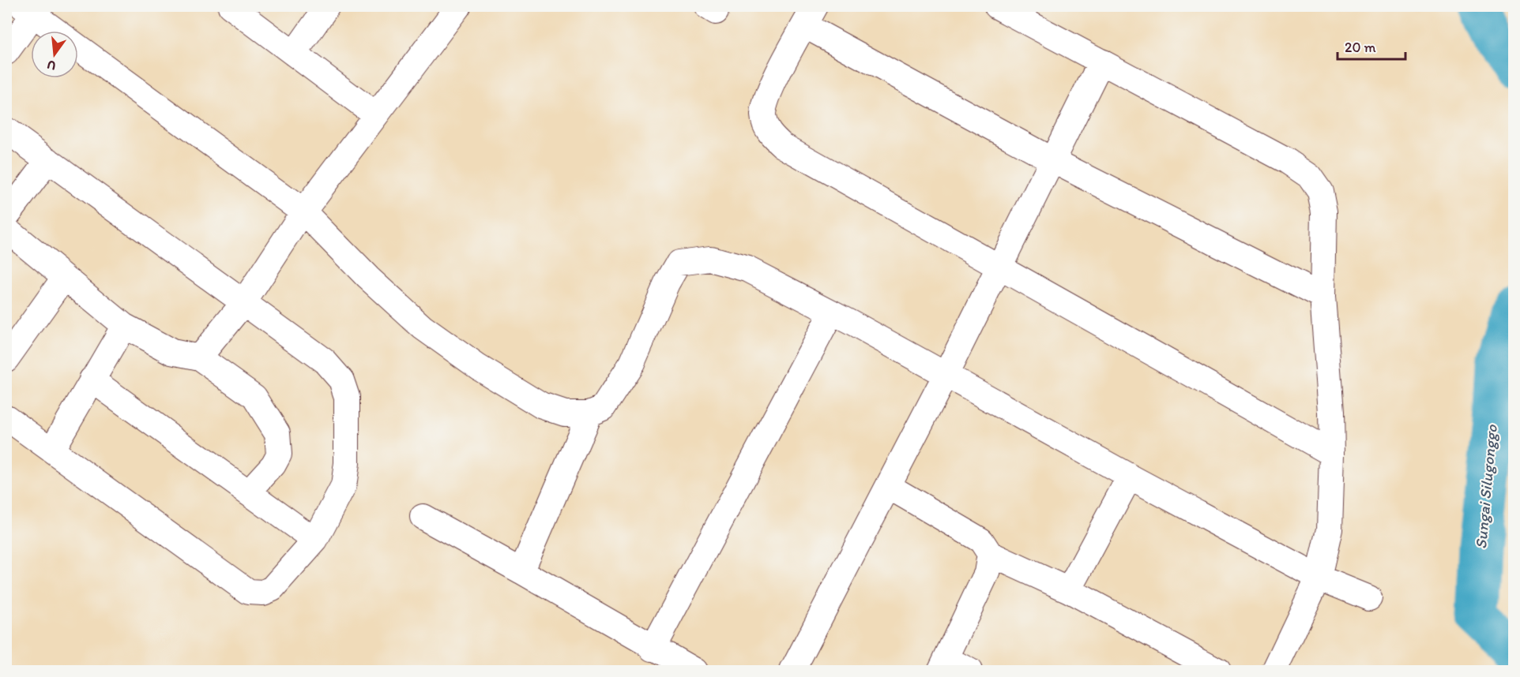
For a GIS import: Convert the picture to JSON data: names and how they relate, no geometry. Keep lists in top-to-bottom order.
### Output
{
  "water": ["Sungai Silugonggo"],
  "scale_bar": "20 m",
  "north": "bottom"
}
